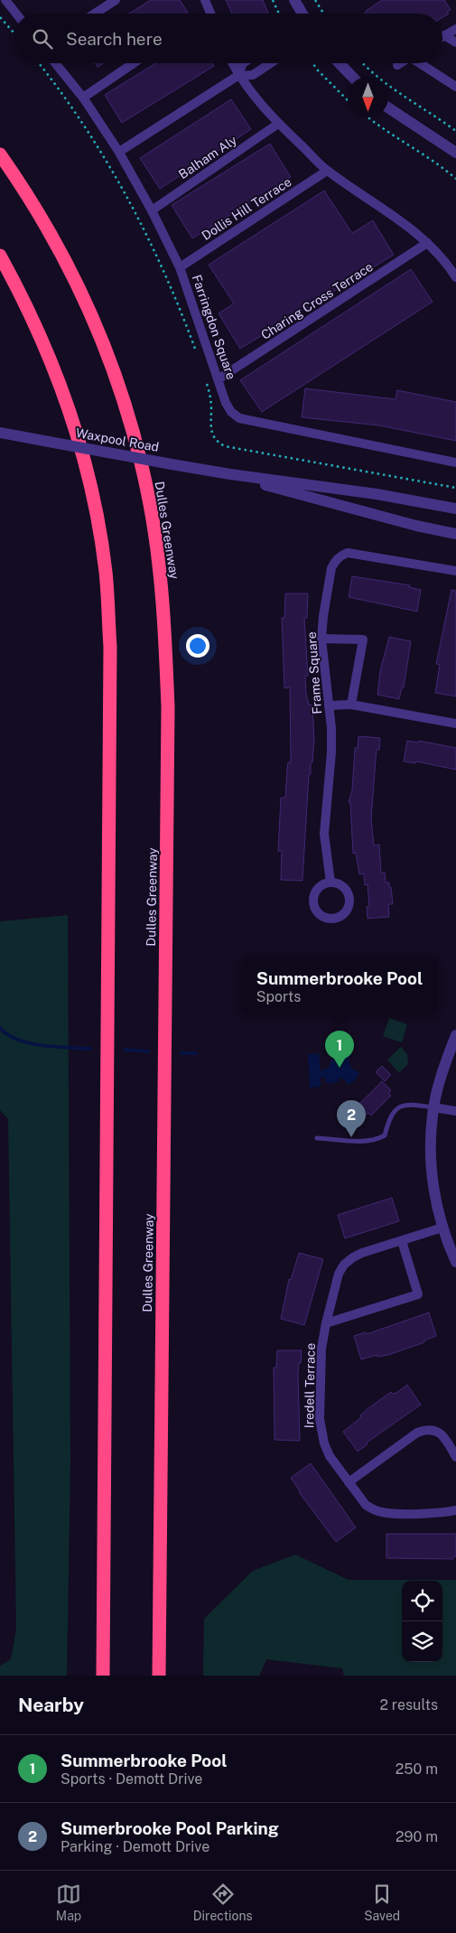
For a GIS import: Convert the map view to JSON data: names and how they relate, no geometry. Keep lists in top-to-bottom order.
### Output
{
  "streets": {
    "highway": ["Dulles Greenway"],
    "street": [
      "Balham Aly",
      "Dollis Hill Terrace",
      "Charing Cross Terrace",
      "Farringdon Square",
      "Waxpool Road",
      "Frame Square",
      "Iredell Terrace"
    ]
  },
  "crossings": [
    ["Balham Aly", "Farringdon Square"],
    ["Dollis Hill Terrace", "Farringdon Square"],
    ["Charing Cross Terrace", "Farringdon Square"]
  ],
  "north": "bottom",
  "page": {
    "search": "Search here",
    "popup": ["Summerbrooke Pool", "Sports"],
    "pins": ["1", "2"],
    "heading": ["Nearby", "2 results"],
    "list": [
      {
        "mark": "1",
        "name": "Summerbrooke Pool",
        "note": "Sports · Demott Drive",
        "value": "250 m"
      },
      {
        "mark": "2",
        "name": "Sumerbrooke Pool Parking",
        "note": "Parking · Demott Drive",
        "value": "290 m"
      }
    ],
    "nav": ["Map", "Directions", "Saved"]
  }
}
